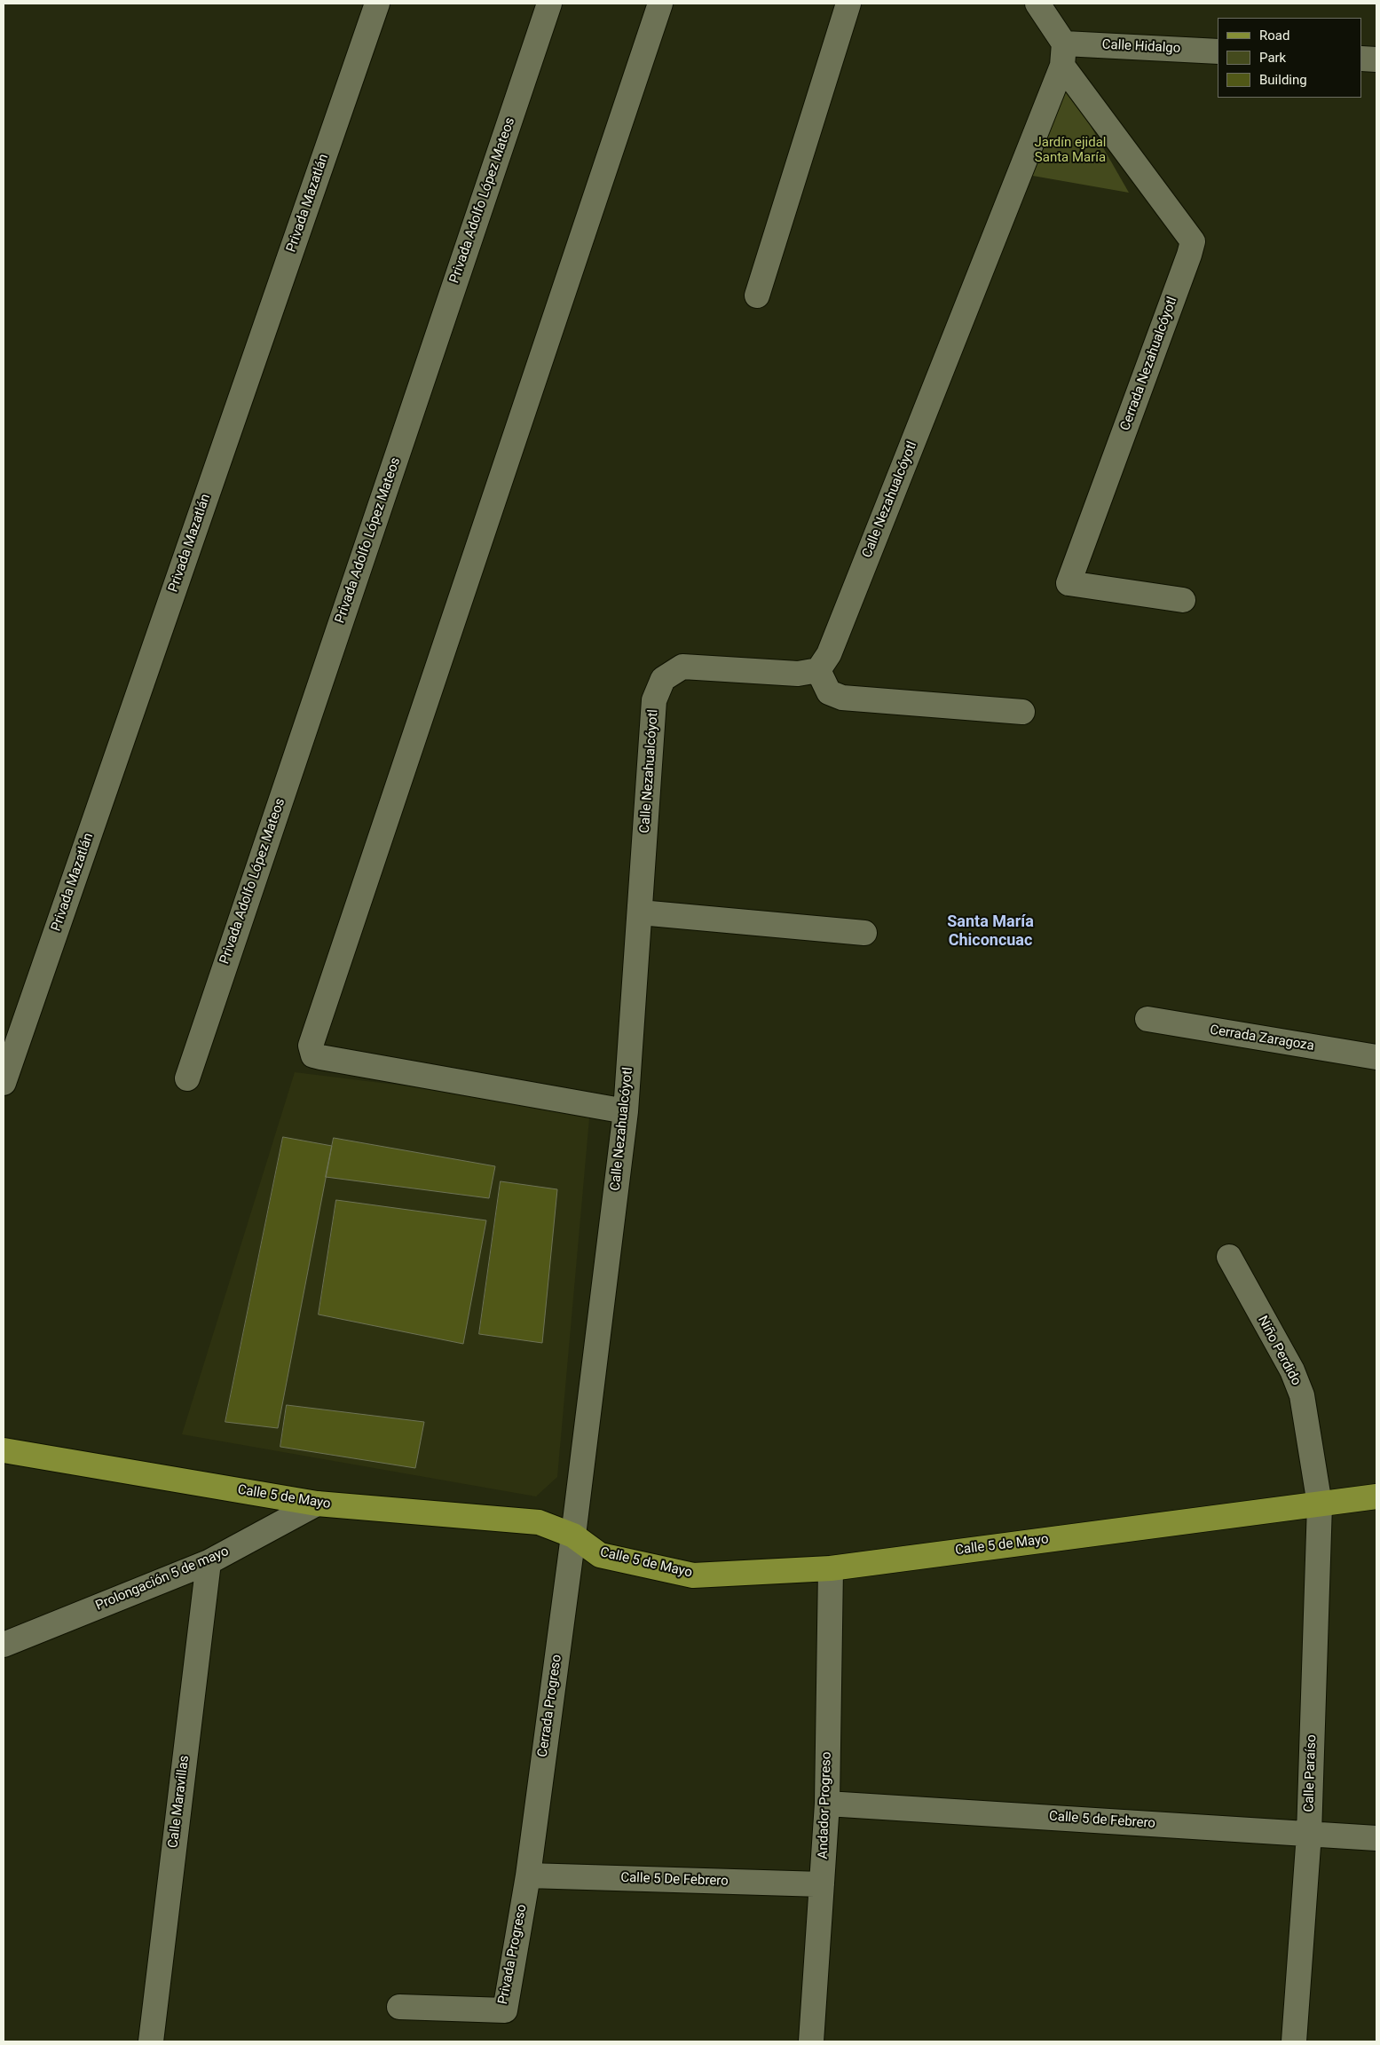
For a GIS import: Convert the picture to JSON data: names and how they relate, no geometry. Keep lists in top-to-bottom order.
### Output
{
  "streets": {
    "main road": ["Calle 5 de Mayo"],
    "street": [
      "Calle Hidalgo",
      "Privada Adolfo López Mateos",
      "Privada Mazatlán",
      "Cerrada Nezahualcóyotl",
      "Calle Nezahualcóyotl",
      "Cerrada Zaragoza",
      "Niño Perdido",
      "Prolongación 5 de mayo",
      "Cerrada Progreso",
      "Calle Paraíso",
      "Calle Maravillas",
      "Andador Progreso",
      "Calle 5 de Febrero",
      "Calle 5 De Febrero",
      "Privada Progreso"
    ]
  },
  "crossings": [
    ["Calle Hidalgo", "Cerrada Nezahualcóyotl"],
    ["Calle Hidalgo", "Calle Nezahualcóyotl"],
    ["Cerrada Nezahualcóyotl", "Calle Nezahualcóyotl"],
    ["Calle Nezahualcóyotl", "Calle 5 de Mayo"],
    ["Calle Nezahualcóyotl", "Cerrada Progreso"],
    ["Niño Perdido", "Calle 5 de Mayo"],
    ["Niño Perdido", "Calle Paraíso"],
    ["Calle 5 de Mayo", "Prolongación 5 de mayo"],
    ["Calle 5 de Mayo", "Cerrada Progreso"],
    ["Calle 5 de Mayo", "Calle Paraíso"],
    ["Calle 5 de Mayo", "Andador Progreso"],
    ["Prolongación 5 de mayo", "Calle Maravillas"],
    ["Cerrada Progreso", "Calle 5 De Febrero"],
    ["Cerrada Progreso", "Privada Progreso"],
    ["Calle Paraíso", "Calle 5 de Febrero"],
    ["Andador Progreso", "Calle 5 de Febrero"],
    ["Andador Progreso", "Calle 5 De Febrero"],
    ["Calle 5 De Febrero", "Privada Progreso"]
  ],
  "districts": ["Santa María Chiconcuac"],
  "parks": ["Jardín ejidal Santa María"],
  "legend": ["Road", "Park", "Building"]
}
